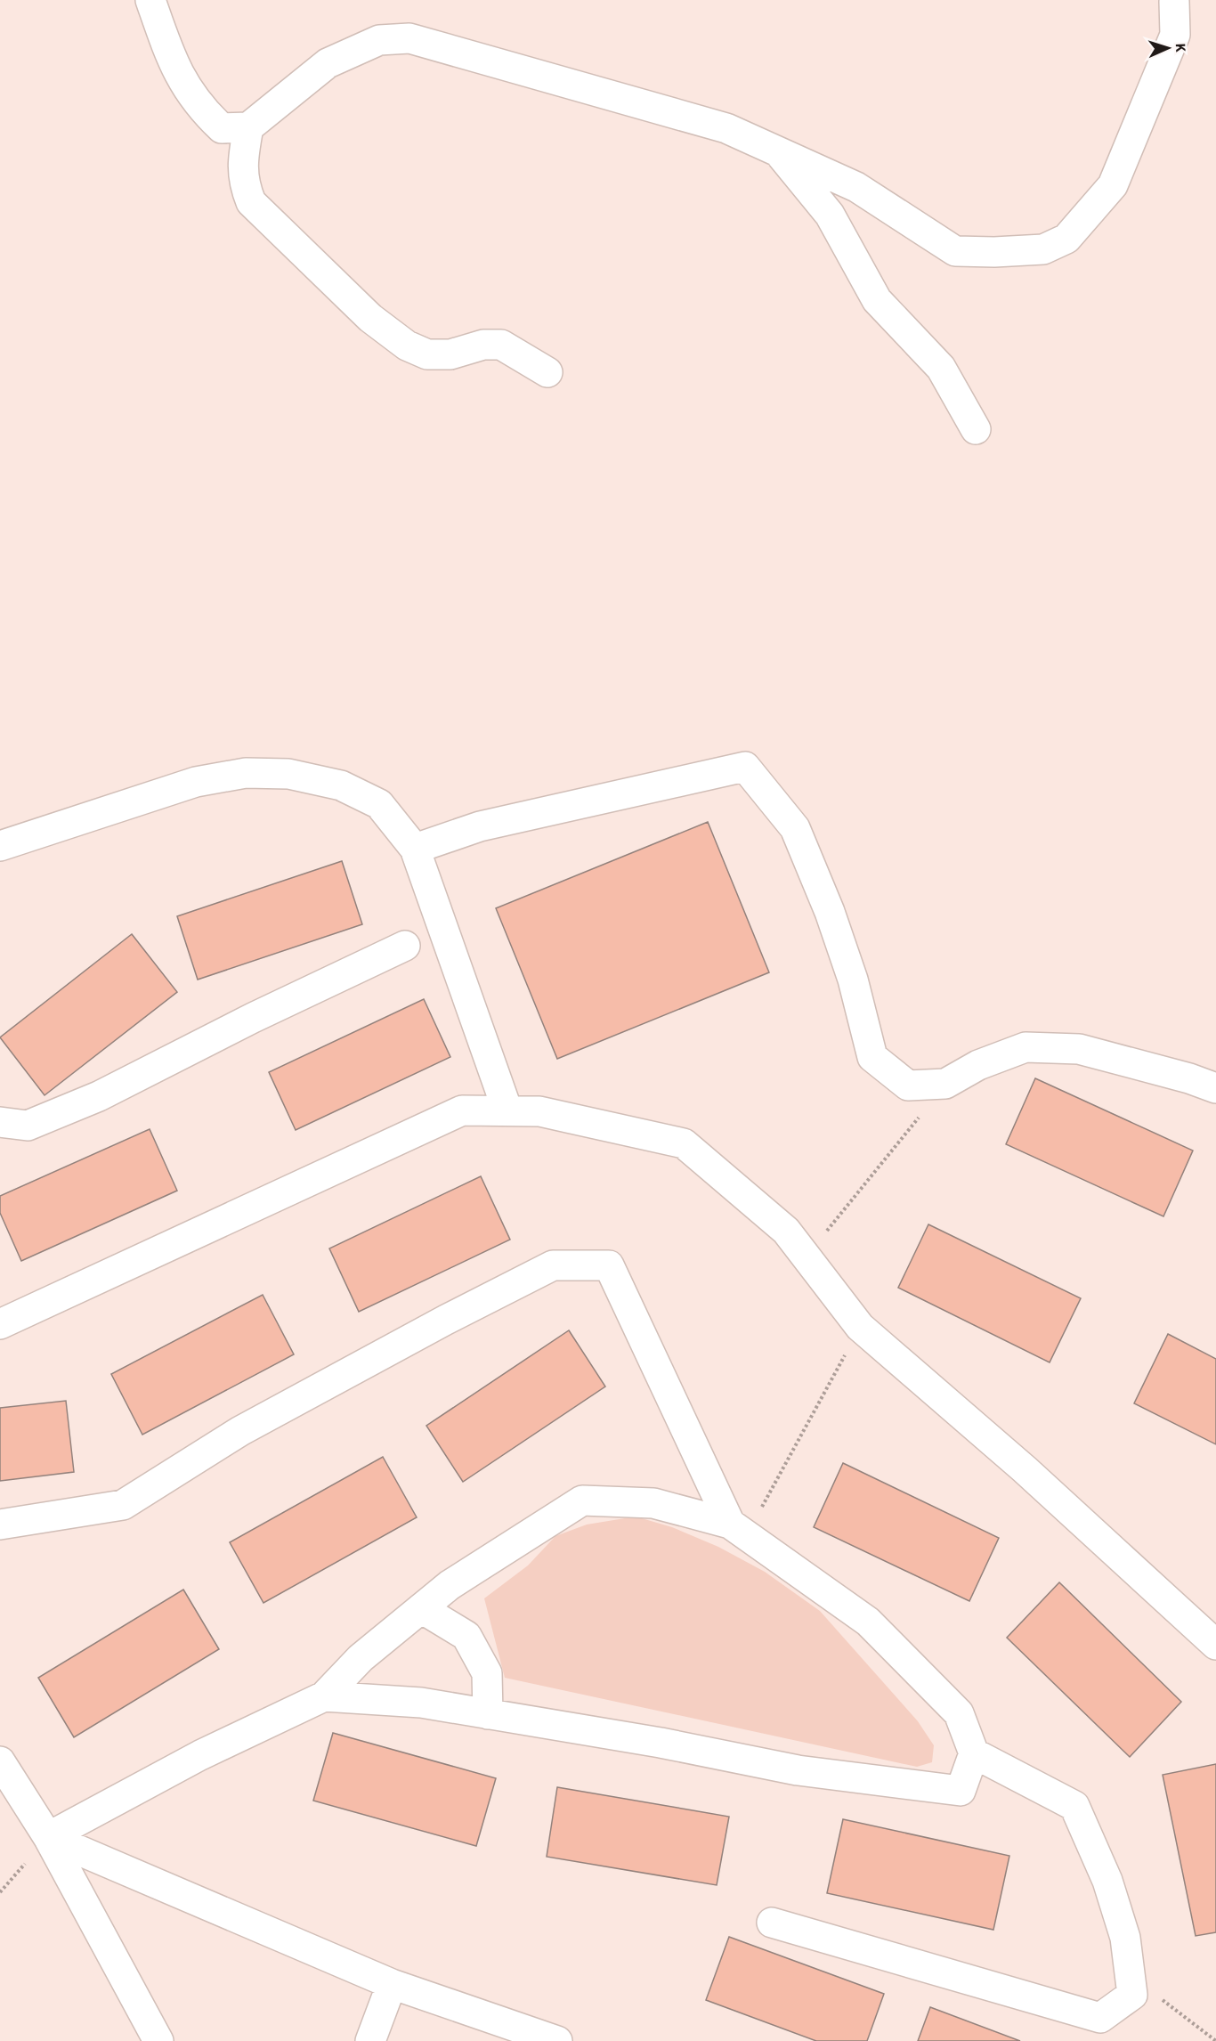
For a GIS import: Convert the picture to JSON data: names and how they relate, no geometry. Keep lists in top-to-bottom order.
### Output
{
  "north": "right"
}
